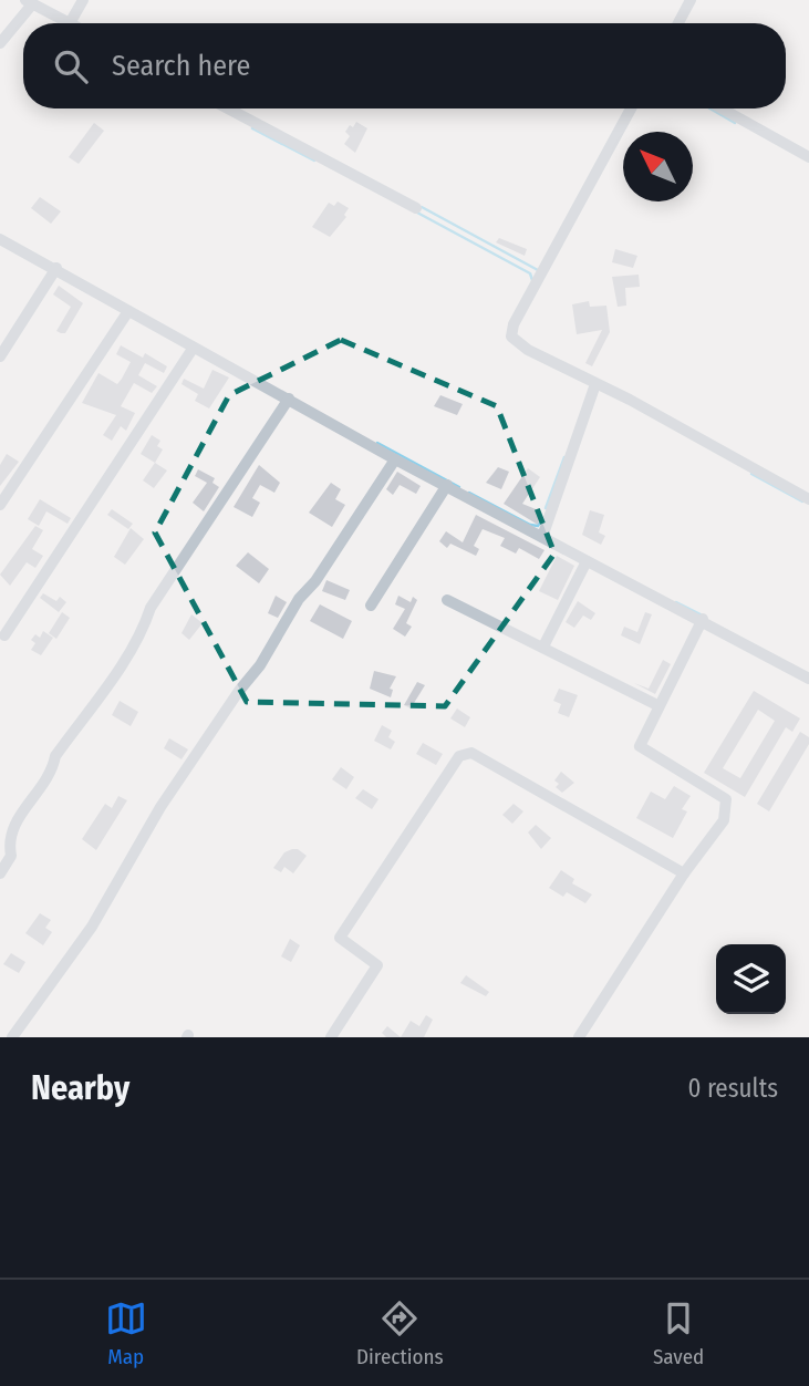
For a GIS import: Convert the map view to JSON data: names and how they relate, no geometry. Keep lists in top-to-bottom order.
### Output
{
  "north": "top left",
  "page": {
    "search": "Search here",
    "heading": ["Nearby", "0 results"],
    "nav": ["Map", "Directions", "Saved"]
  }
}
